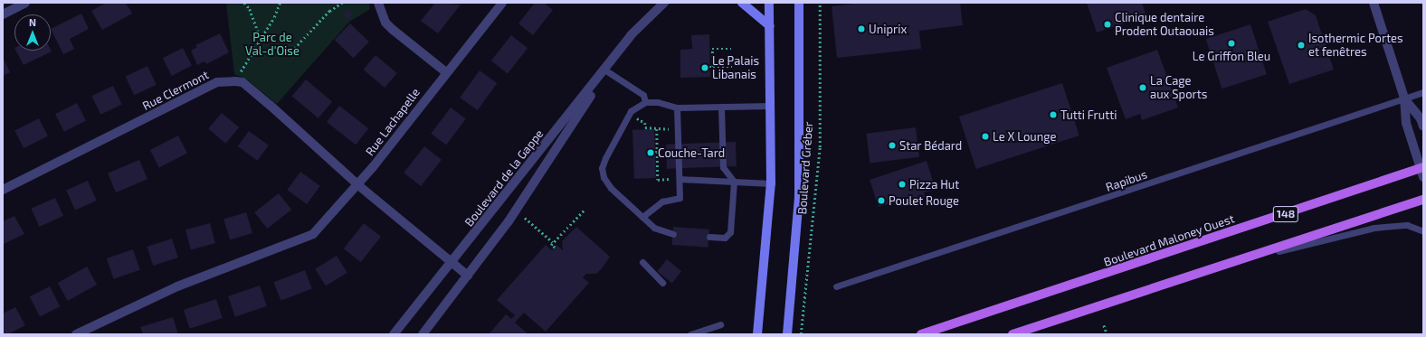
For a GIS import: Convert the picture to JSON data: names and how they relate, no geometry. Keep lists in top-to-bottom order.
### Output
{
  "streets": {
    "main road": ["Boulevard Gréber", "148", "Boulevard Maloney Ouest"],
    "street": ["Rue Clermont", "Rue Lachapelle", "Boulevard de la Gappe"],
    "lane": ["Rapibus"]
  },
  "crossings": [
    ["Rue Clermont", "Rue Lachapelle"],
    ["Rue Clermont", "Boulevard de la Gappe"]
  ],
  "parks": ["Parc de Val-d'Oise"],
  "places": [
    "Clinique dentaire Prodent Outaouais",
    "Uniprix",
    "Le Griffon Bleu",
    "Isothermic Portes et fenêtres",
    "Le Palais Libanais",
    "La Cage aux Sports",
    "Tutti Frutti",
    "Le X Lounge",
    "Star Bédard",
    "Couche-Tard",
    "Pizza Hut",
    "Poulet Rouge"
  ],
  "north": "top"
}
